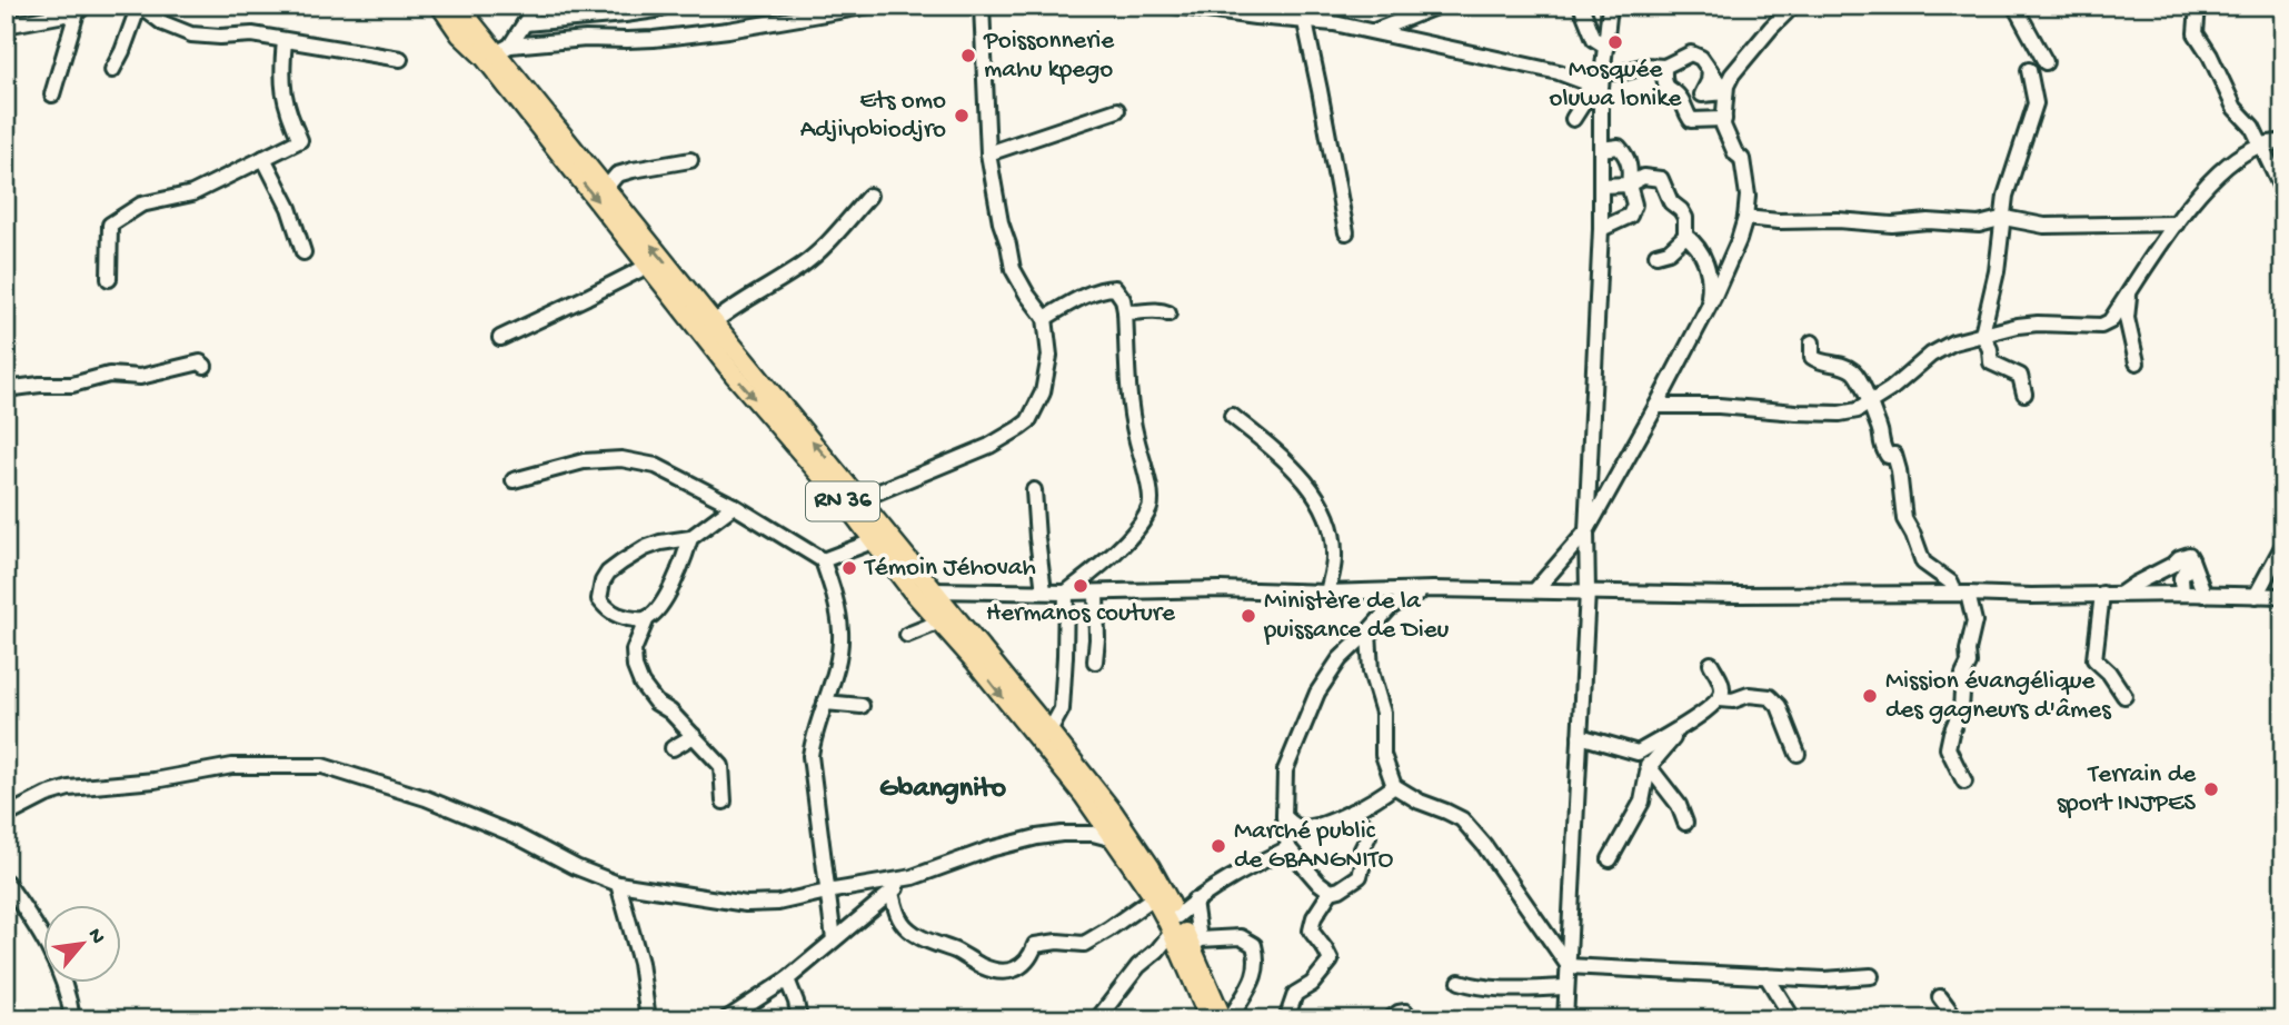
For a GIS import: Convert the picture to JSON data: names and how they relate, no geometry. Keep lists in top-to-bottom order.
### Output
{
  "streets": {
    "main road": ["RN 36"]
  },
  "districts": ["Gbangnito"],
  "places": [
    "Mosquée oluwa lonike",
    "Poissonnerie mahu kpego",
    "Ets omo Adjiyobiodjro",
    "Témoin Jéhovah",
    "Hermanos couture",
    "Ministère de la puissance de Dieu",
    "Mission évangélique des gagneurs d'âmes",
    "Terrain de sport INJPES",
    "Marché public de GBANGNITO"
  ],
  "north": "top right"
}
